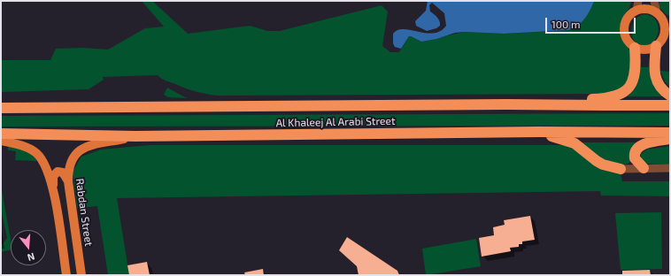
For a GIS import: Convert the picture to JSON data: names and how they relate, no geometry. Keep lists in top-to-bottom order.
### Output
{
  "streets": {
    "highway": ["Al Khaleej Al Arabi Street"],
    "main road": ["Rabdan Street"]
  },
  "crossings": [
    ["Al Khaleej Al Arabi Street", "Rabdan Street"]
  ],
  "scale_bar": "100 m",
  "north": "bottom"
}
